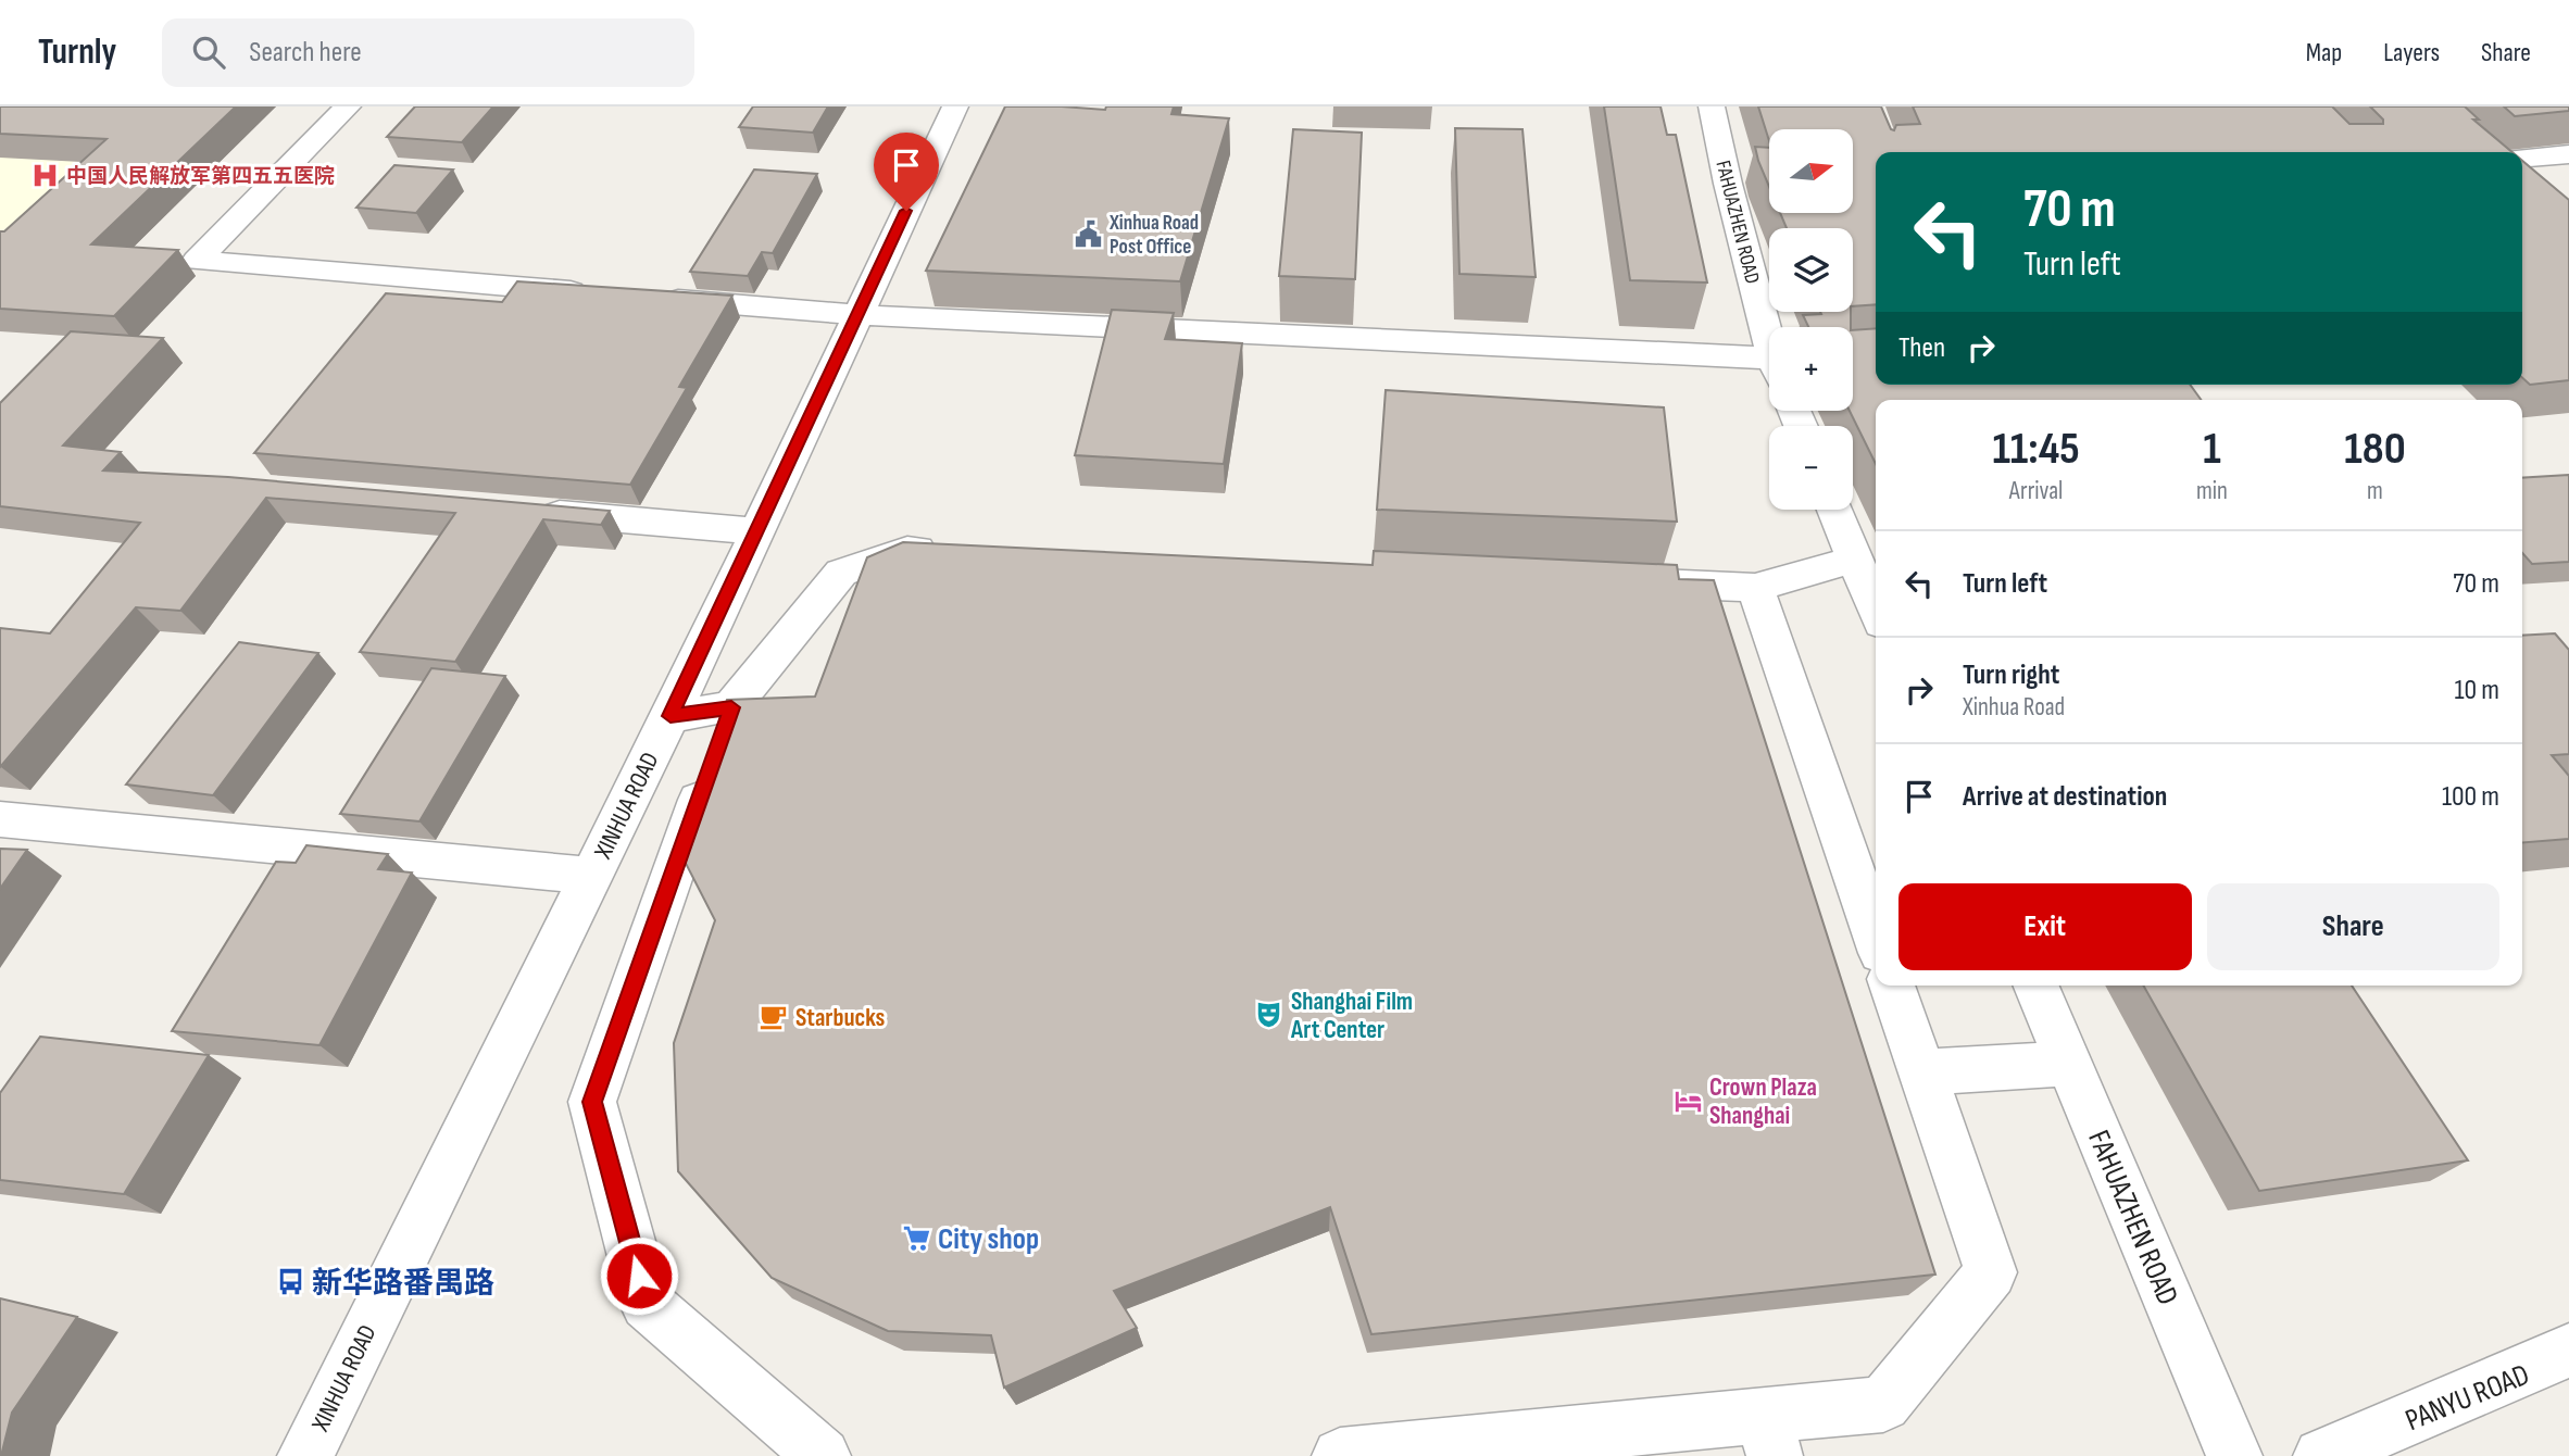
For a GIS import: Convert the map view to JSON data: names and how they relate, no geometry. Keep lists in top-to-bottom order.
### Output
{
  "streets": {
    "street": ["FAHUAZHEN ROAD", "XINHUA ROAD", "PANYU ROAD"]
  },
  "places": {
    "hospital": ["中国人民解放军第四五五医院"],
    "public building": ["Xinhua Road Post Office"],
    "theatre": ["Shanghai Film Art Center"],
    "cafe": ["Starbucks"],
    "hotel": ["Crown Plaza Shanghai"],
    "supermarket": ["City shop"],
    "bus stop": ["新华路番禺路"]
  },
  "north": "right",
  "page": {
    "header": "Turnly",
    "search": "Search here",
    "nav": ["Map", "Layers", "Share"],
    "map_buttons": ["+", "−"],
    "turn": ["70 m", "Turn left"],
    "then": "Then",
    "eta": [
      "11:45",
      "Arrival",
      "1",
      "min",
      "180",
      "m"
    ],
    "list": [
      {
        "name": "Turn left",
        "value": "70 m"
      },
      {
        "name": "Turn right",
        "note": "Xinhua Road",
        "value": "10 m"
      },
      {
        "name": "Arrive at destination",
        "value": "100 m"
      }
    ],
    "buttons": ["Exit", "Share"]
  }
}
